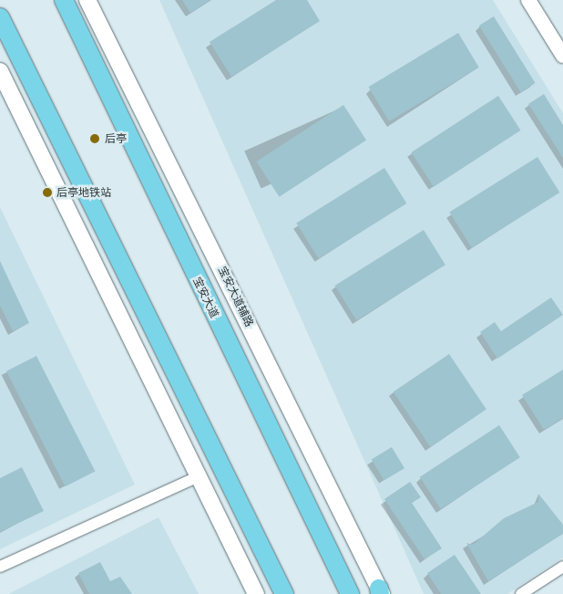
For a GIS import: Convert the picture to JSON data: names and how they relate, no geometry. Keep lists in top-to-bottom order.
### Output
{
  "streets": {
    "main road": ["宝安大道辅路", "宝安大道"]
  },
  "places": ["后亭", "后亭地铁站"]
}
